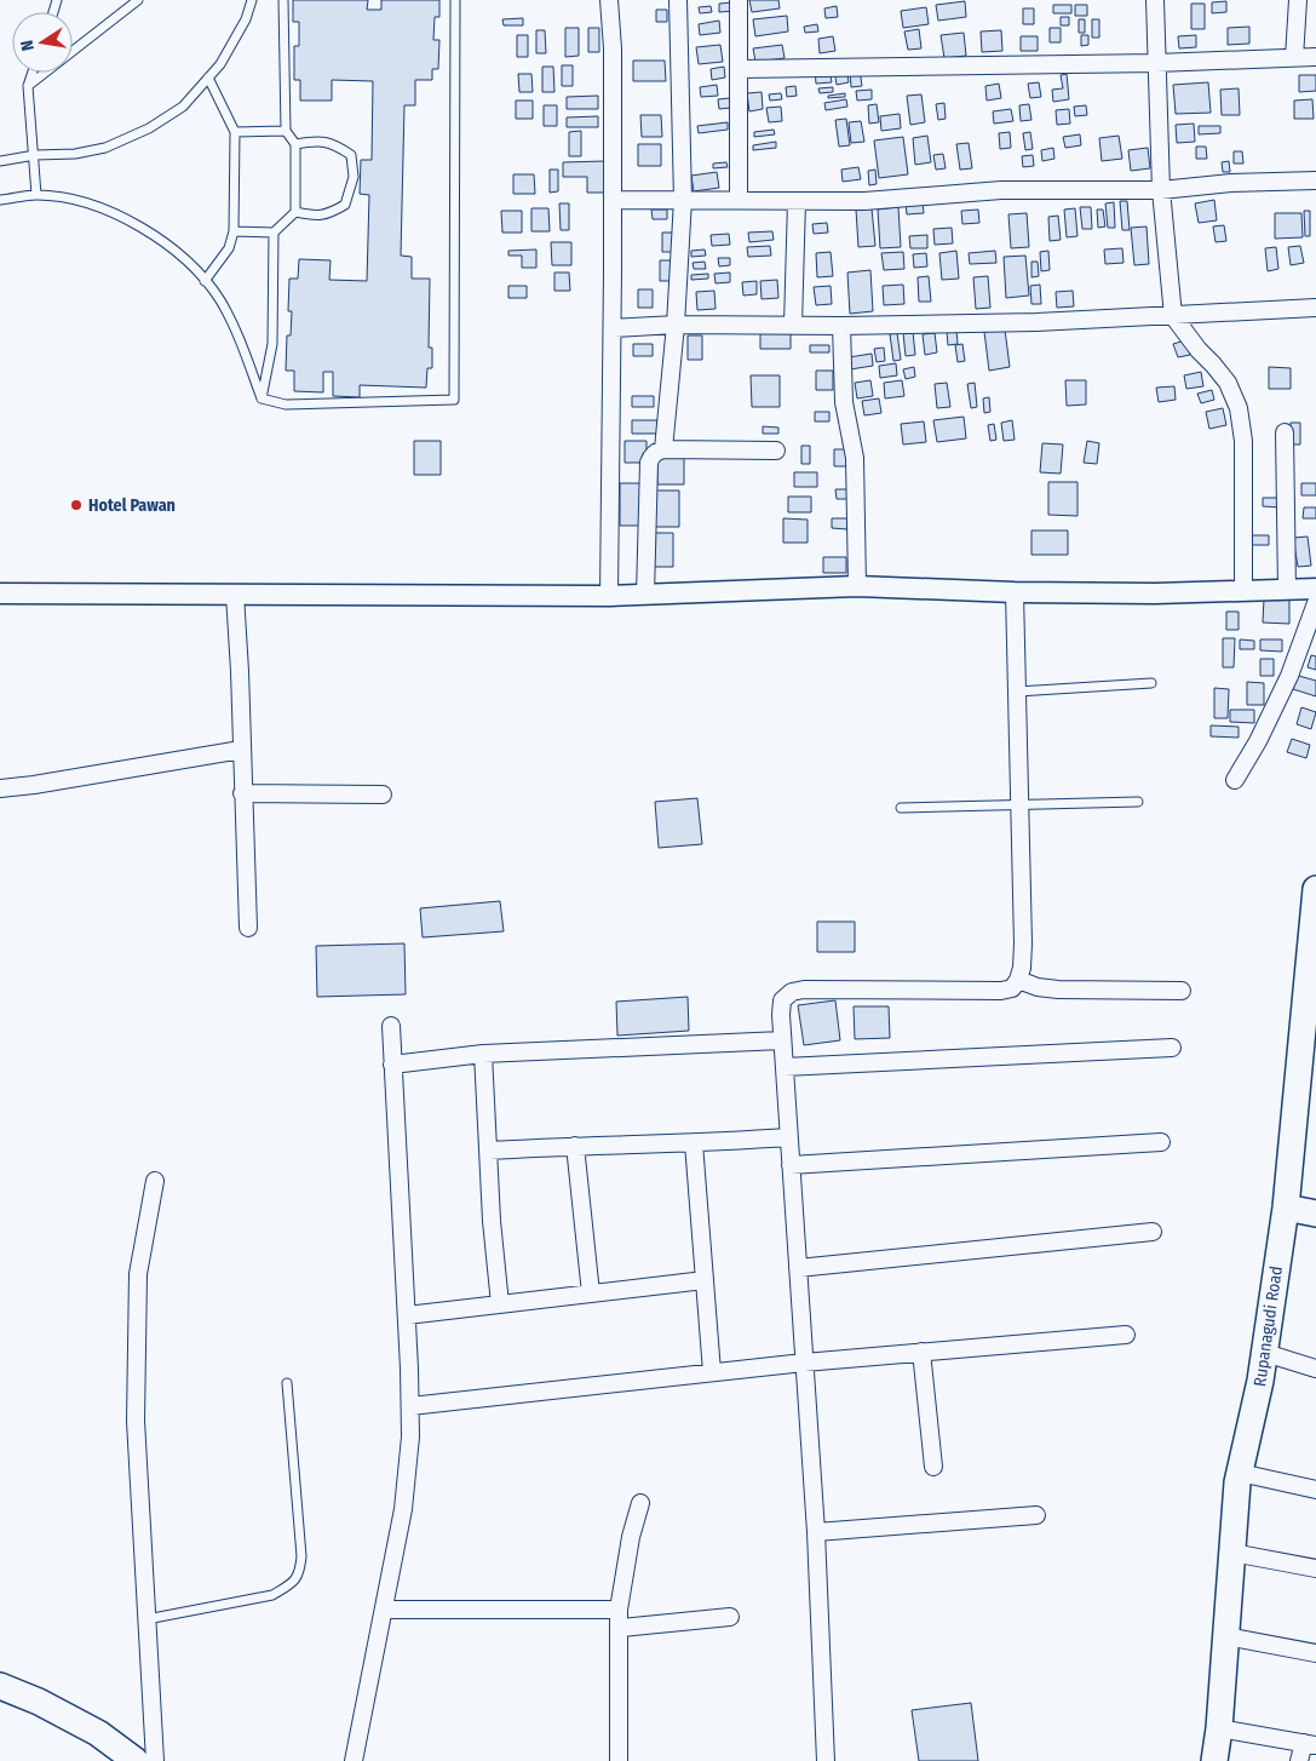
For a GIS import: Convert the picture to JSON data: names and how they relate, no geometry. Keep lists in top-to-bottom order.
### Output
{
  "streets": {
    "main road": ["Rupanagudi Road"]
  },
  "places": ["Hotel Pawan"],
  "north": "left"
}
